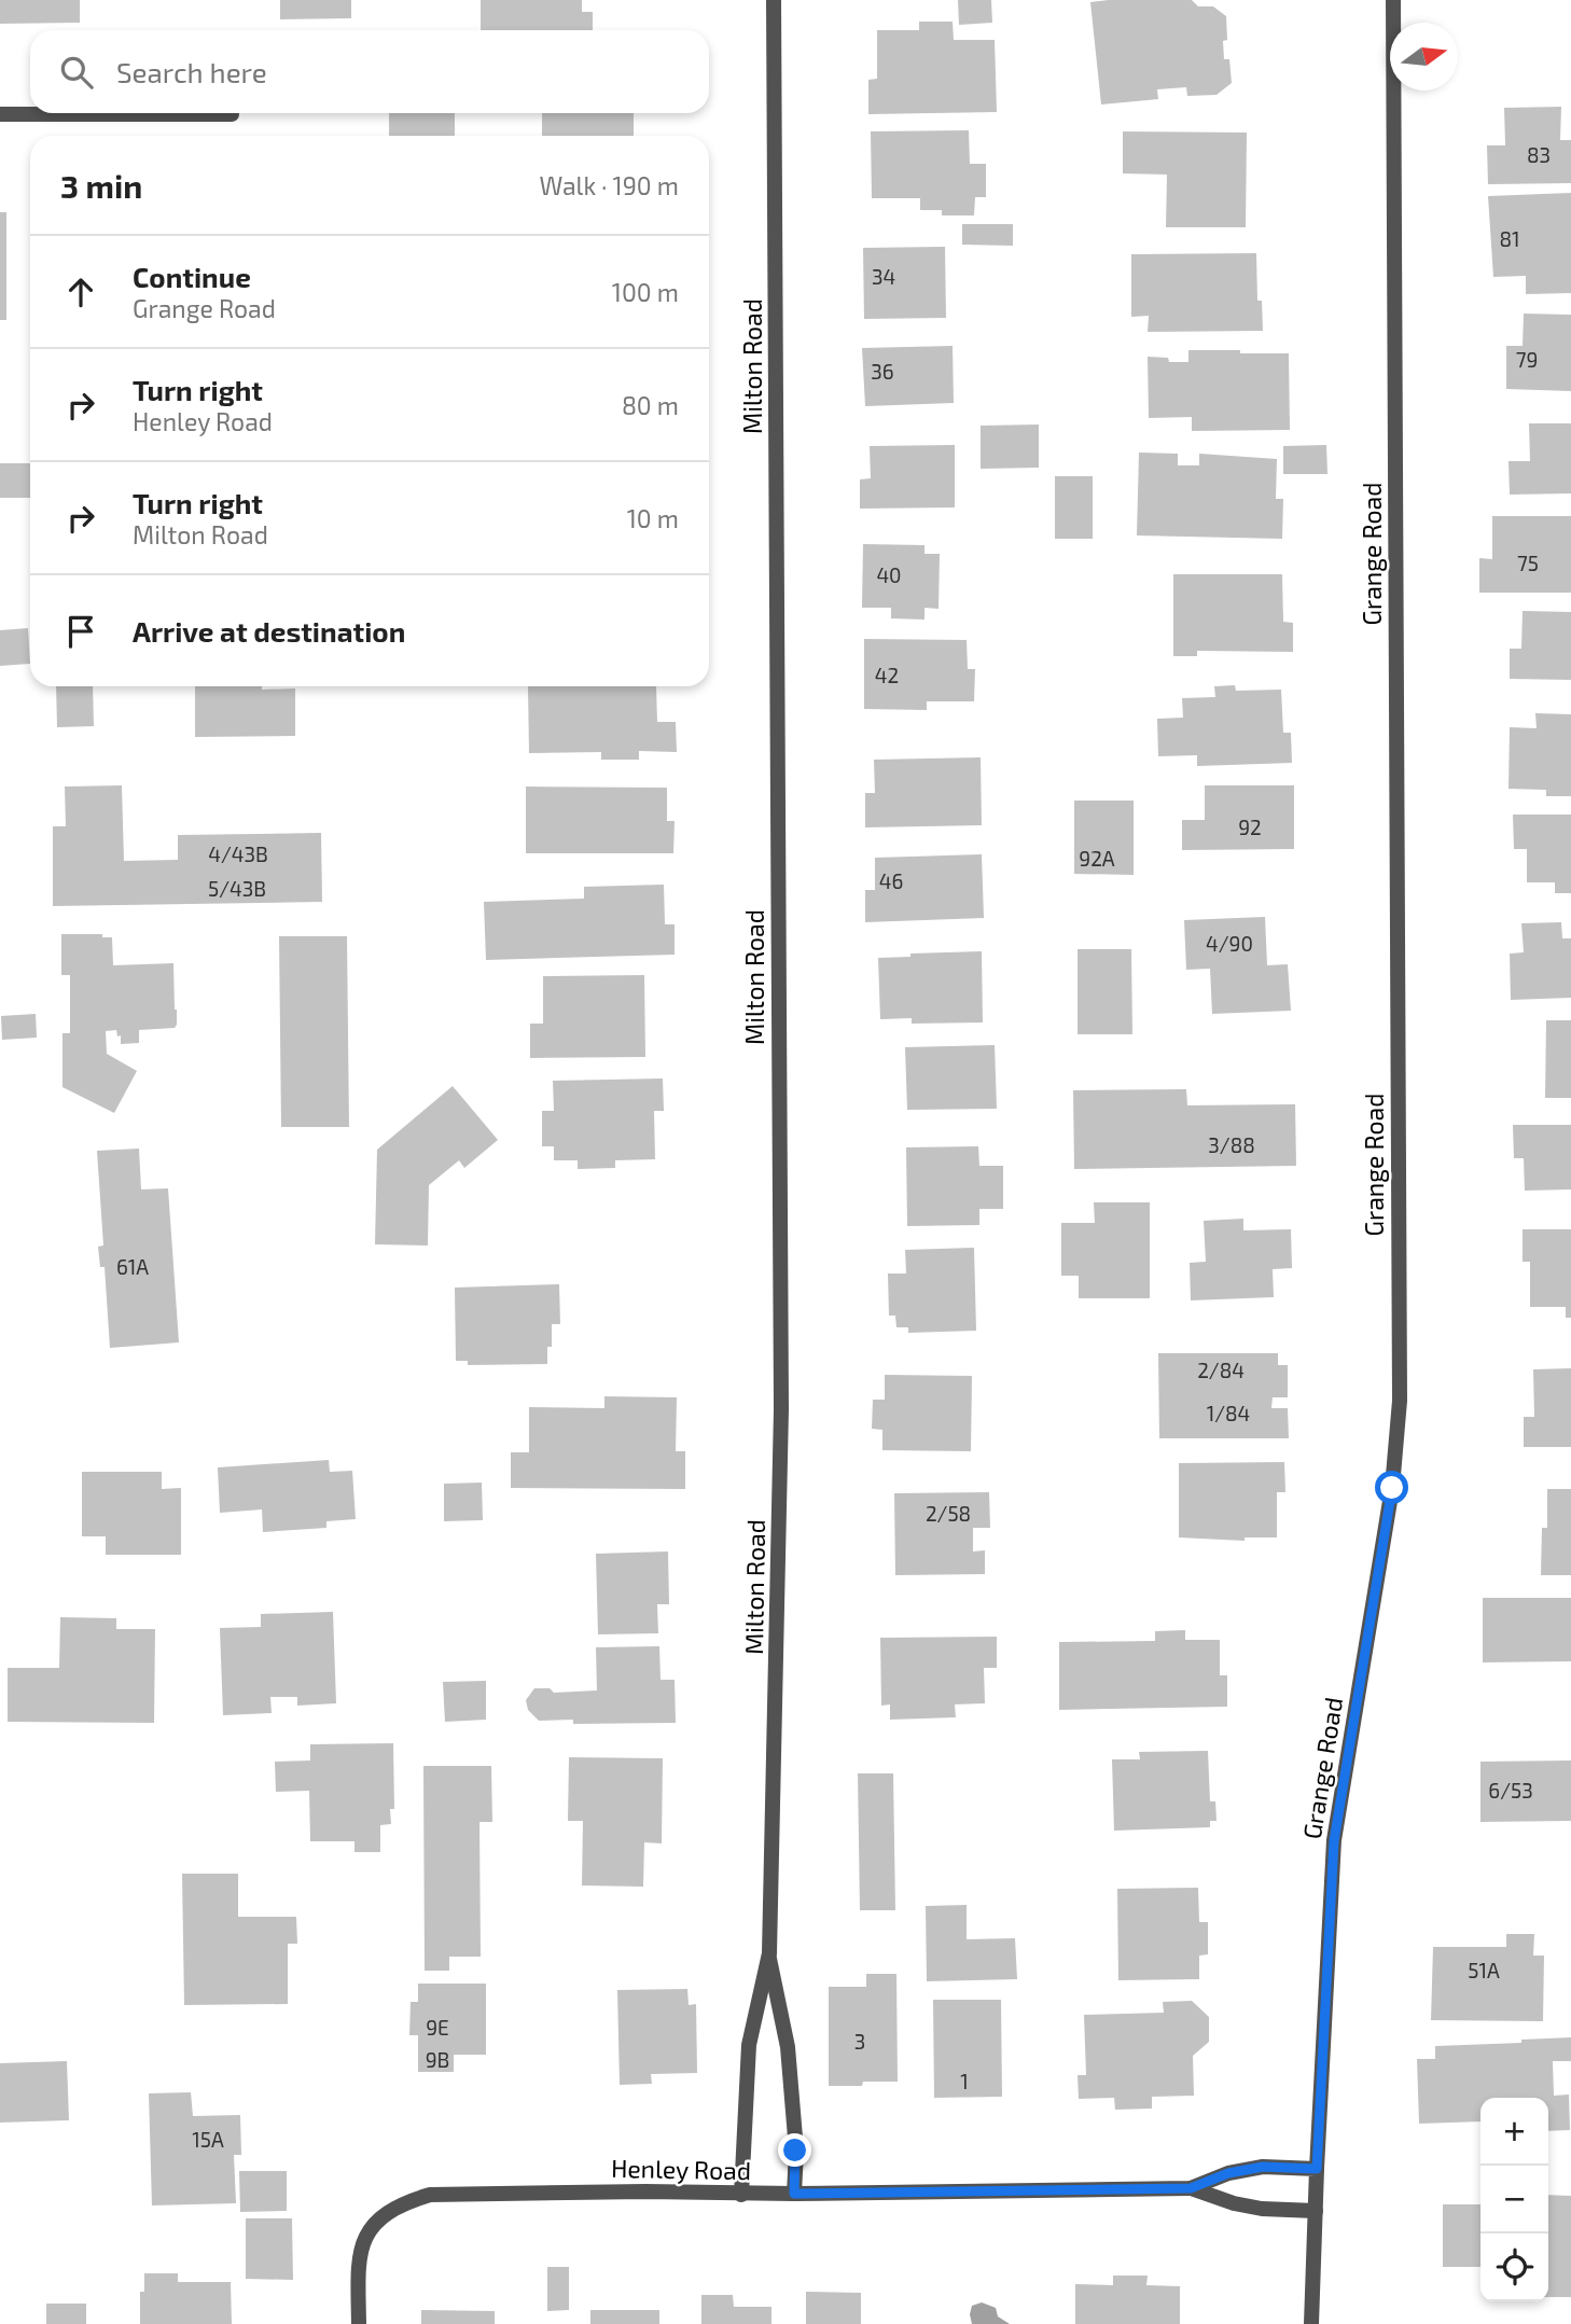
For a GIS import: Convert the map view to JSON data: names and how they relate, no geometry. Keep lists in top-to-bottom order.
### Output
{
  "streets": {
    "street": ["Milton Road", "Grange Road", "Henley Road"]
  },
  "crossings": [
    ["Milton Road", "Henley Road"],
    ["Grange Road", "Henley Road"]
  ],
  "house_numbers": [
    "83",
    "81",
    "34",
    "79",
    "36",
    "75",
    "40",
    "42",
    "92",
    "4/43B",
    "92A",
    "46",
    "5/43B",
    "4/90",
    "3/88",
    "61A",
    "2/84",
    "1/84",
    "2/58",
    "6/53",
    "51A",
    "9E",
    "3",
    "9B",
    "1",
    "15A"
  ],
  "north": "right",
  "page": {
    "search": "Search here",
    "heading": ["3 min", "Walk · 190 m"],
    "list": [
      ["Continue", "Grange Road", "100 m"],
      ["Turn right", "Henley Road", "80 m"],
      ["Turn right", "Milton Road", "10 m"],
      "Arrive at destination"
    ],
    "map_buttons": ["+", "−"]
  }
}
